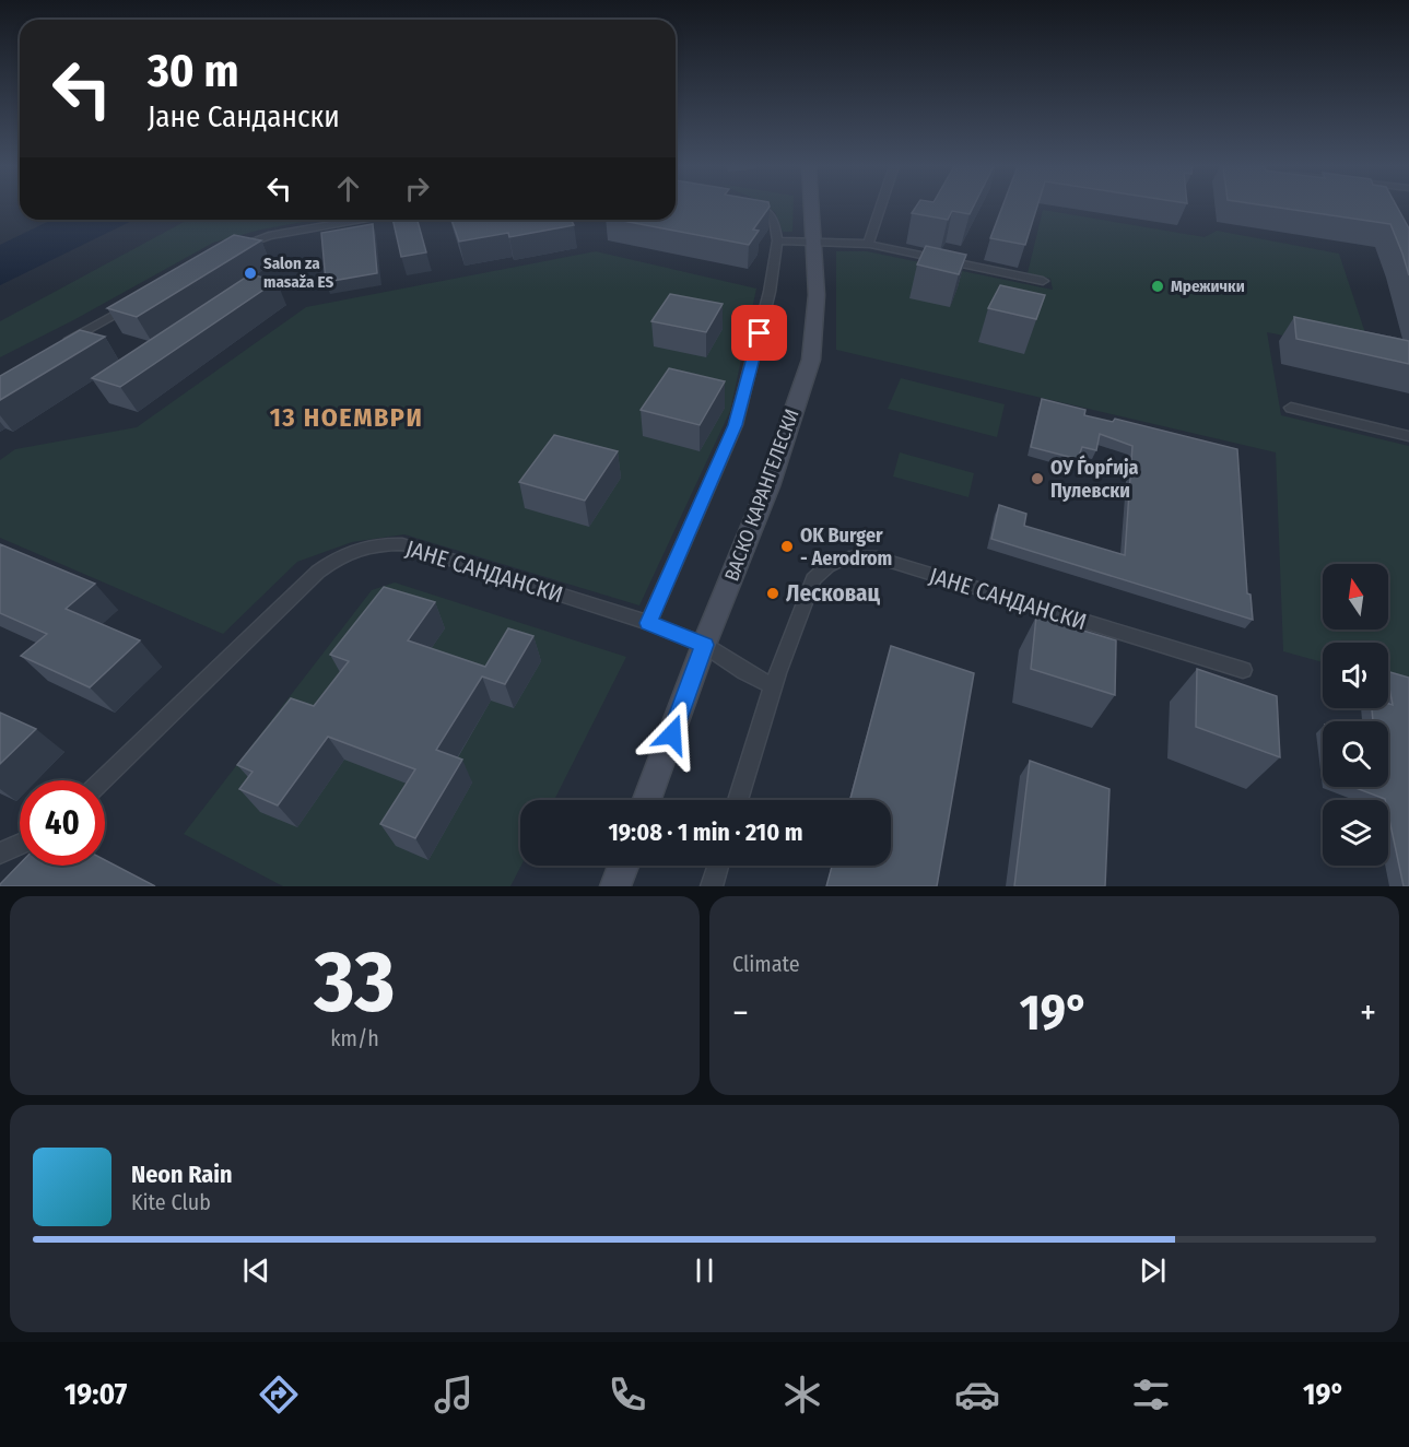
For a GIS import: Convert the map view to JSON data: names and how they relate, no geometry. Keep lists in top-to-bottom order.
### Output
{
  "streets": {
    "street": ["ВАСКО КАРАНГЕЛЕСКИ", "ЈАНЕ САНДАНСКИ"]
  },
  "crossings": [
    ["ВАСКО КАРАНГЕЛЕСКИ", "ЈАНЕ САНДАНСКИ"]
  ],
  "districts": ["13 НОЕМВРИ"],
  "places": [
    "Salon za masaža ES",
    "Мрежички",
    "ОУ Ѓорѓија Пулевски",
    "OK Burger - Aerodrom",
    "Лесковац"
  ],
  "north": "top",
  "page": {
    "turn": ["30 m", "Јане Сандански"],
    "limit": "40",
    "trip": "19:08 · 1 min · 210 m",
    "tile": [
      ["33", "km/h"],
      "Climate"
    ],
    "heat": ["−", "19°", "+"],
    "song": ["Neon Rain", "Kite Club"],
    "tabs": ["19:07", "19°"]
  }
}
